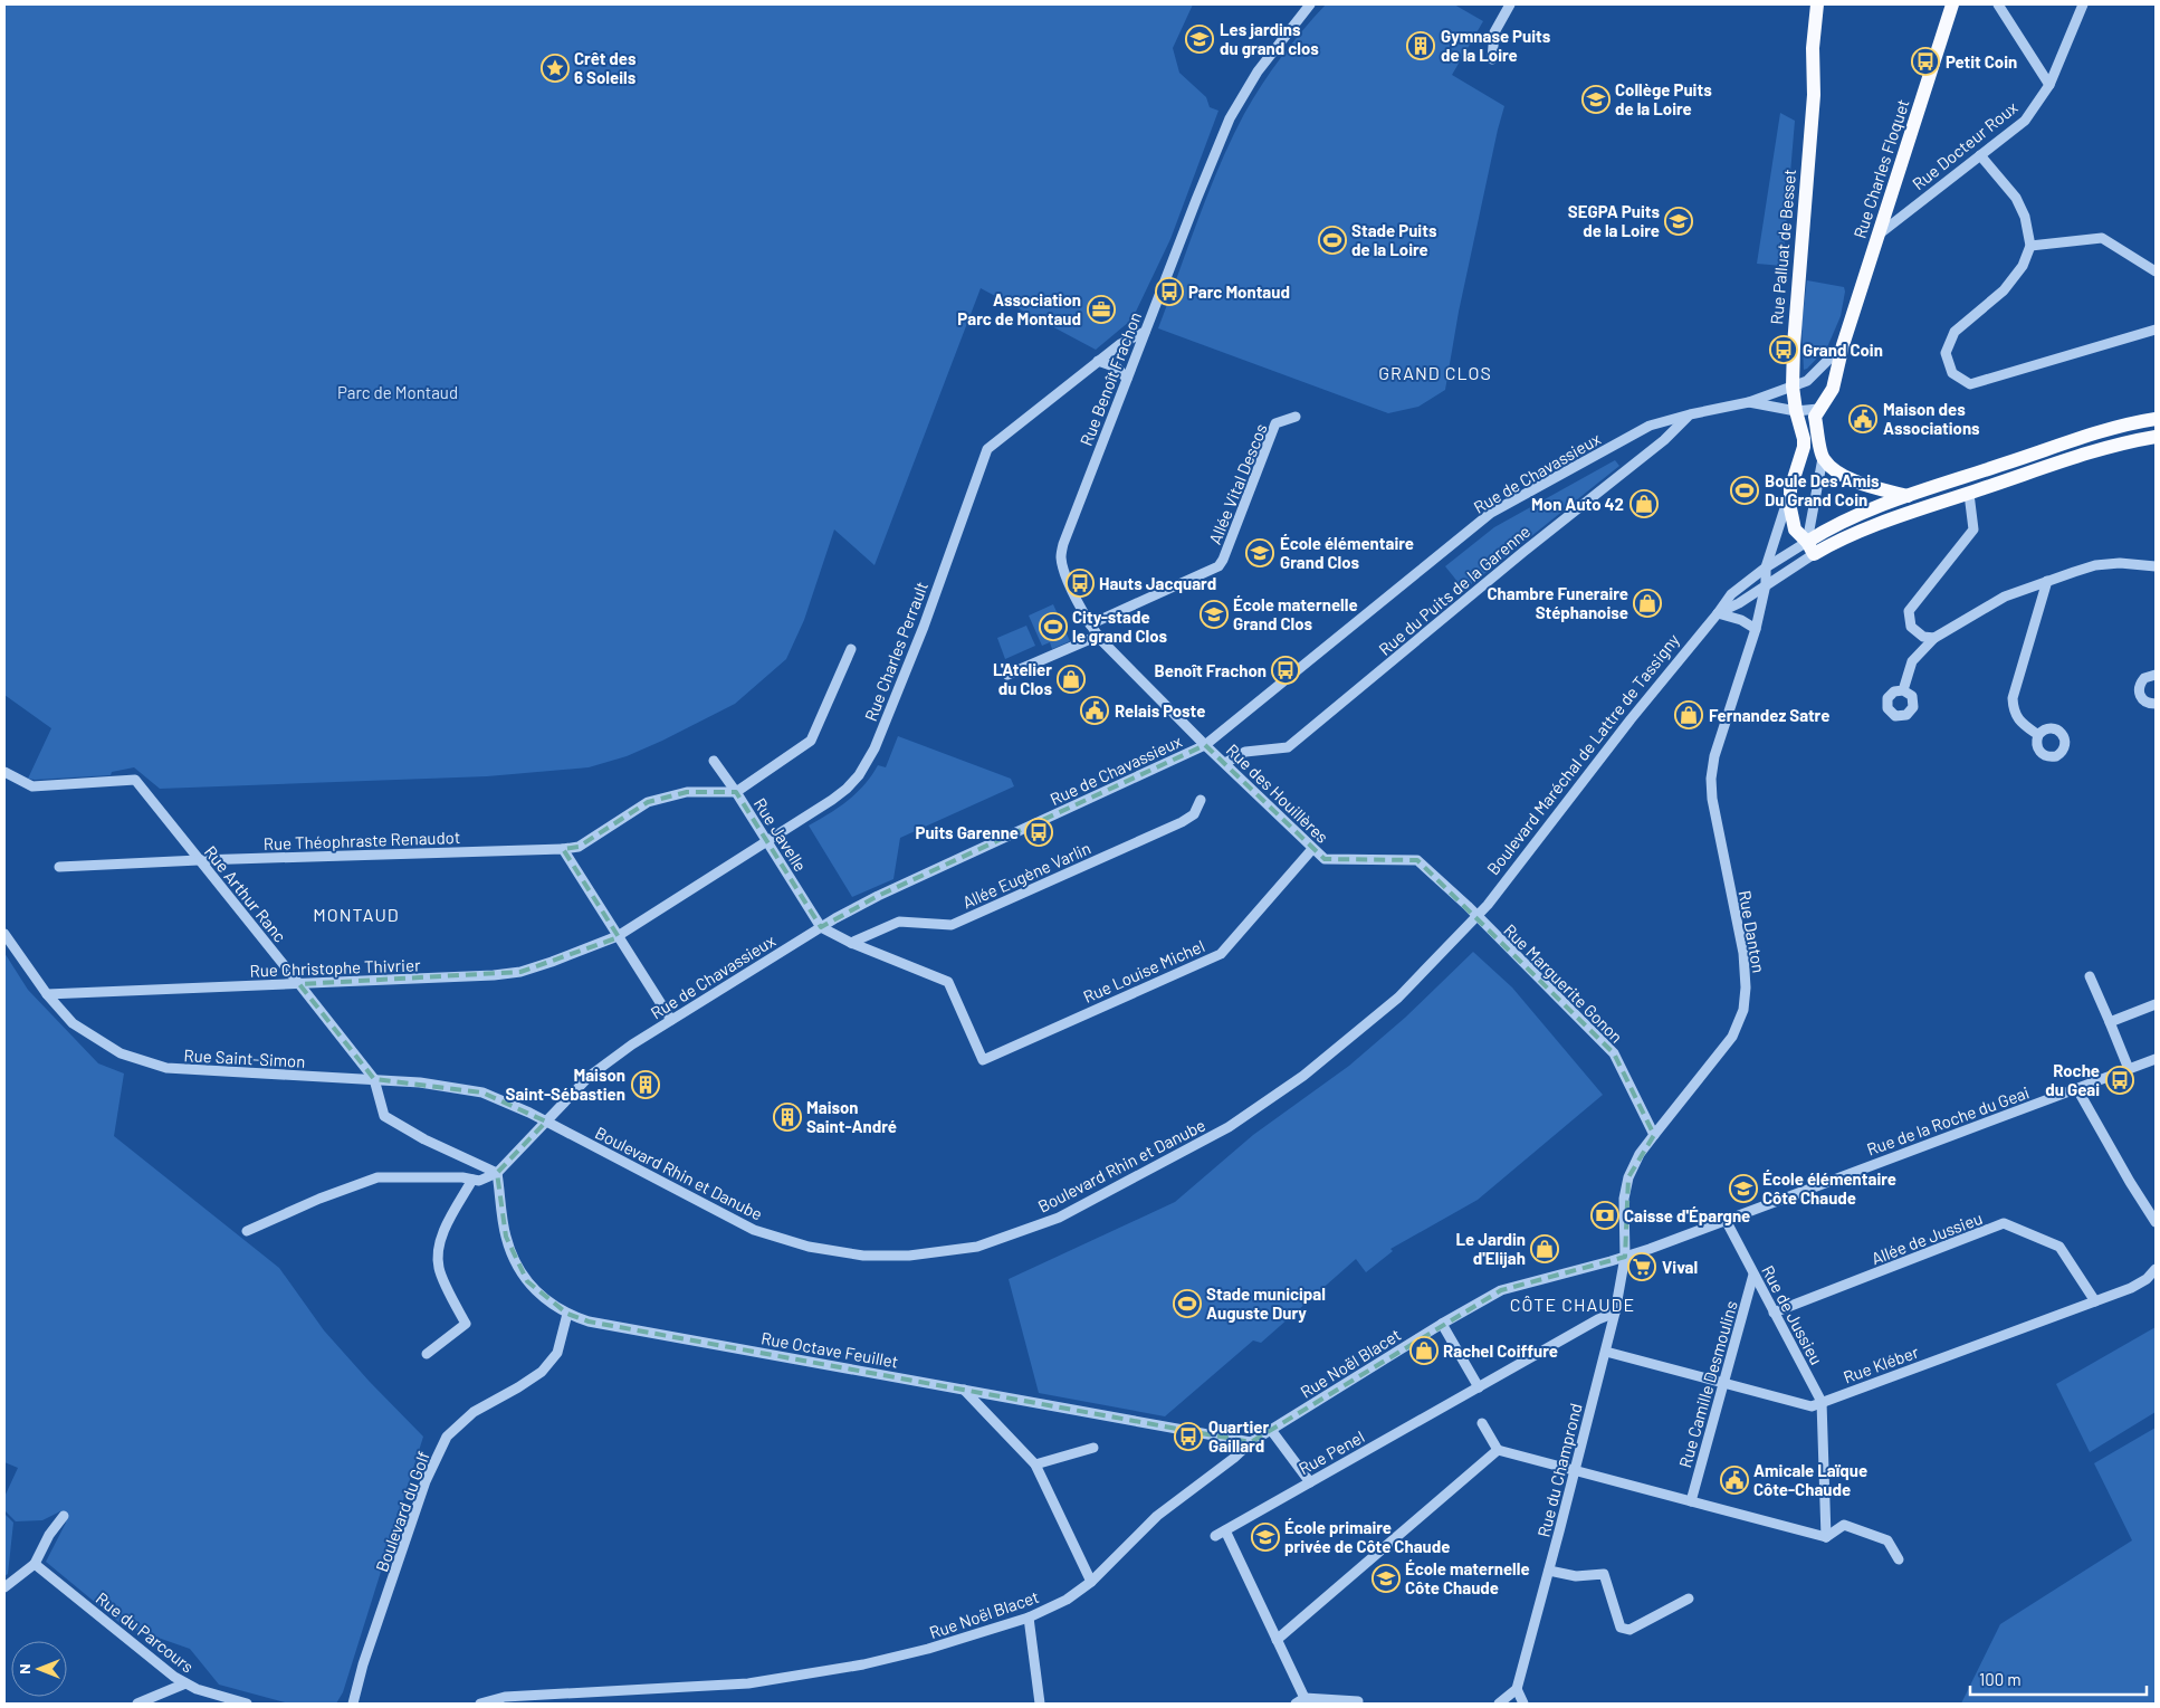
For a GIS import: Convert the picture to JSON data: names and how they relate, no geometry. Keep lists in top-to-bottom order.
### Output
{
  "streets": {
    "main road": ["Rue Charles Floquet", "Rue Palluat de Besset", "Boulevard Maréchal de Lattre de Tassigny"],
    "street": [
      "Rue Docteur Roux",
      "Rue Benoît Frachon",
      "Rue de Chavassieux",
      "Allée Vital Descos",
      "Rue du Puits de la Garenne",
      "Rue Charles Perrault",
      "Rue des Houillères",
      "Rue Javelle",
      "Rue Théophraste Renaudot",
      "Allée Eugène Varlin",
      "Rue Arthur Ranc",
      "Rue Danton",
      "Rue Christophe Thivrier",
      "Rue Louise Michel",
      "Rue Marguerite Gonon",
      "Rue Saint-Simon",
      "Rue de la Roche du Geai",
      "Boulevard Rhin et Danube",
      "Allée de Jussieu",
      "Rue de Jussieu",
      "Rue Octave Feuillet",
      "Rue Noël Blacet",
      "Rue Kléber",
      "Rue Camille Desmoulins",
      "Rue Penel",
      "Rue du Champrond",
      "Boulevard du Golf",
      "Rue du Parcours"
    ]
  },
  "crossings": [
    ["Rue Docteur Roux", "Rue Charles Floquet"],
    ["Rue Charles Floquet", "Rue Palluat de Besset"],
    ["Rue Charles Floquet", "Rue de Chavassieux"],
    ["Rue Palluat de Besset", "Rue de Chavassieux"],
    ["Rue Palluat de Besset", "Rue Danton"],
    ["Rue Benoît Frachon", "Rue de Chavassieux"],
    ["Rue Benoît Frachon", "Allée Vital Descos"],
    ["Rue Benoît Frachon", "Rue Charles Perrault"],
    ["Rue Benoît Frachon", "Rue des Houillères"],
    ["Rue de Chavassieux", "Rue du Puits de la Garenne"],
    ["Rue de Chavassieux", "Rue des Houillères"],
    ["Rue de Chavassieux", "Rue Javelle"],
    ["Rue de Chavassieux", "Boulevard Rhin et Danube"],
    ["Rue de Chavassieux", "Rue Octave Feuillet"],
    ["Rue du Puits de la Garenne", "Rue des Houillères"],
    ["Rue Charles Perrault", "Rue Javelle"],
    ["Rue Charles Perrault", "Rue Christophe Thivrier"],
    ["Boulevard Maréchal de Lattre de Tassigny", "Rue des Houillères"],
    ["Boulevard Maréchal de Lattre de Tassigny", "Rue Danton"],
    ["Boulevard Maréchal de Lattre de Tassigny", "Rue Marguerite Gonon"],
    ["Boulevard Maréchal de Lattre de Tassigny", "Boulevard Rhin et Danube"],
    ["Rue des Houillères", "Rue Louise Michel"],
    ["Rue des Houillères", "Rue Marguerite Gonon"],
    ["Rue des Houillères", "Boulevard Rhin et Danube"],
    ["Rue Javelle", "Rue Théophraste Renaudot"],
    ["Rue Théophraste Renaudot", "Rue Arthur Ranc"],
    ["Allée Eugène Varlin", "Rue Louise Michel"],
    ["Rue Arthur Ranc", "Rue Christophe Thivrier"],
    ["Rue Arthur Ranc", "Rue Saint-Simon"],
    ["Rue Arthur Ranc", "Boulevard Rhin et Danube"],
    ["Rue Danton", "Rue Marguerite Gonon"],
    ["Rue Danton", "Rue de la Roche du Geai"],
    ["Rue Danton", "Rue Noël Blacet"],
    ["Rue Danton", "Rue du Champrond"],
    ["Rue Christophe Thivrier", "Rue Saint-Simon"],
    ["Rue Marguerite Gonon", "Boulevard Rhin et Danube"],
    ["Rue Saint-Simon", "Boulevard Rhin et Danube"],
    ["Rue de la Roche du Geai", "Rue de Jussieu"],
    ["Rue de la Roche du Geai", "Rue Noël Blacet"],
    ["Rue de la Roche du Geai", "Rue du Champrond"],
    ["Allée de Jussieu", "Rue de Jussieu"],
    ["Allée de Jussieu", "Rue Kléber"],
    ["Rue de Jussieu", "Rue Kléber"],
    ["Rue de Jussieu", "Rue Camille Desmoulins"],
    ["Rue Octave Feuillet", "Rue Noël Blacet"],
    ["Rue Octave Feuillet", "Boulevard du Golf"],
    ["Rue Noël Blacet", "Rue du Champrond"],
    ["Rue Kléber", "Rue Camille Desmoulins"],
    ["Rue Kléber", "Rue du Champrond"],
    ["Rue Penel", "Rue du Champrond"]
  ],
  "districts": ["GRAND CLOS", "MONTAUD", "CÔTE CHAUDE"],
  "parks": ["Parc de Montaud"],
  "places": {
    "school or university": [
      "Les jardins du grand clos",
      "Collège Puits de la Loire",
      "SEGPA Puits de la Loire",
      "École élémentaire Grand Clos",
      "École maternelle Grand Clos",
      "École élémentaire Côte Chaude",
      "École primaire privée de Côte Chaude",
      "École maternelle Côte Chaude"
    ],
    "building": ["Gymnase Puits de la Loire", "Maison Saint-Sébastien", "Maison Saint-André"],
    "bus stop": [
      "Petit Coin",
      "Parc Montaud",
      "Grand Coin",
      "Hauts Jacquard",
      "Benoît Frachon",
      "Puits Garenne",
      "Roche du Geai",
      "Quartier Gaillard"
    ],
    "place": ["Crêt des 6 Soleils"],
    "sports": [
      "Stade Puits de la Loire",
      "Boule Des Amis Du Grand Coin",
      "City-stade le grand Clos",
      "Stade municipal Auguste Dury"
    ],
    "office": ["Association Parc de Montaud"],
    "public building": ["Maison des Associations", "Relais Poste", "Amicale Laïque Côte-Chaude"],
    "shop": [
      "Mon Auto 42",
      "Chambre Funeraire Stéphanoise",
      "L'Atelier du Clos",
      "Fernandez Satre",
      "Le Jardin d'Elijah",
      "Rachel Coiffure"
    ],
    "bank": ["Caisse d'Épargne"],
    "supermarket": ["Vival"]
  },
  "scale_bar": "100 m",
  "north": "left"
}
